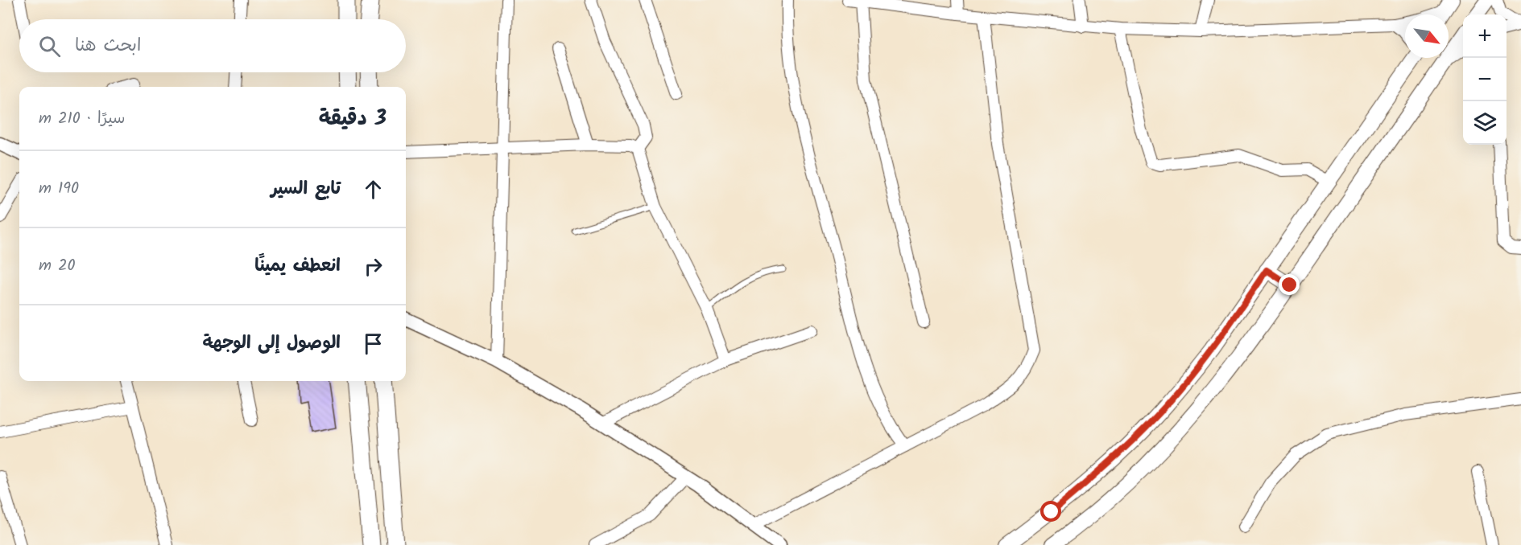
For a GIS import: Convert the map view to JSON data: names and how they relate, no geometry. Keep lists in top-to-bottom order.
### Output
{
  "north": "bottom right",
  "page": {
    "map_buttons": ["+", "−"],
    "search": "ابحث هنا",
    "heading": ["3 دقيقة", "سيرًا · 210 m"],
    "list": [
      ["تابع السير", "190 m"],
      ["انعطف يمينًا", "20 m"],
      "الوصول إلى الوجهة"
    ]
  }
}
